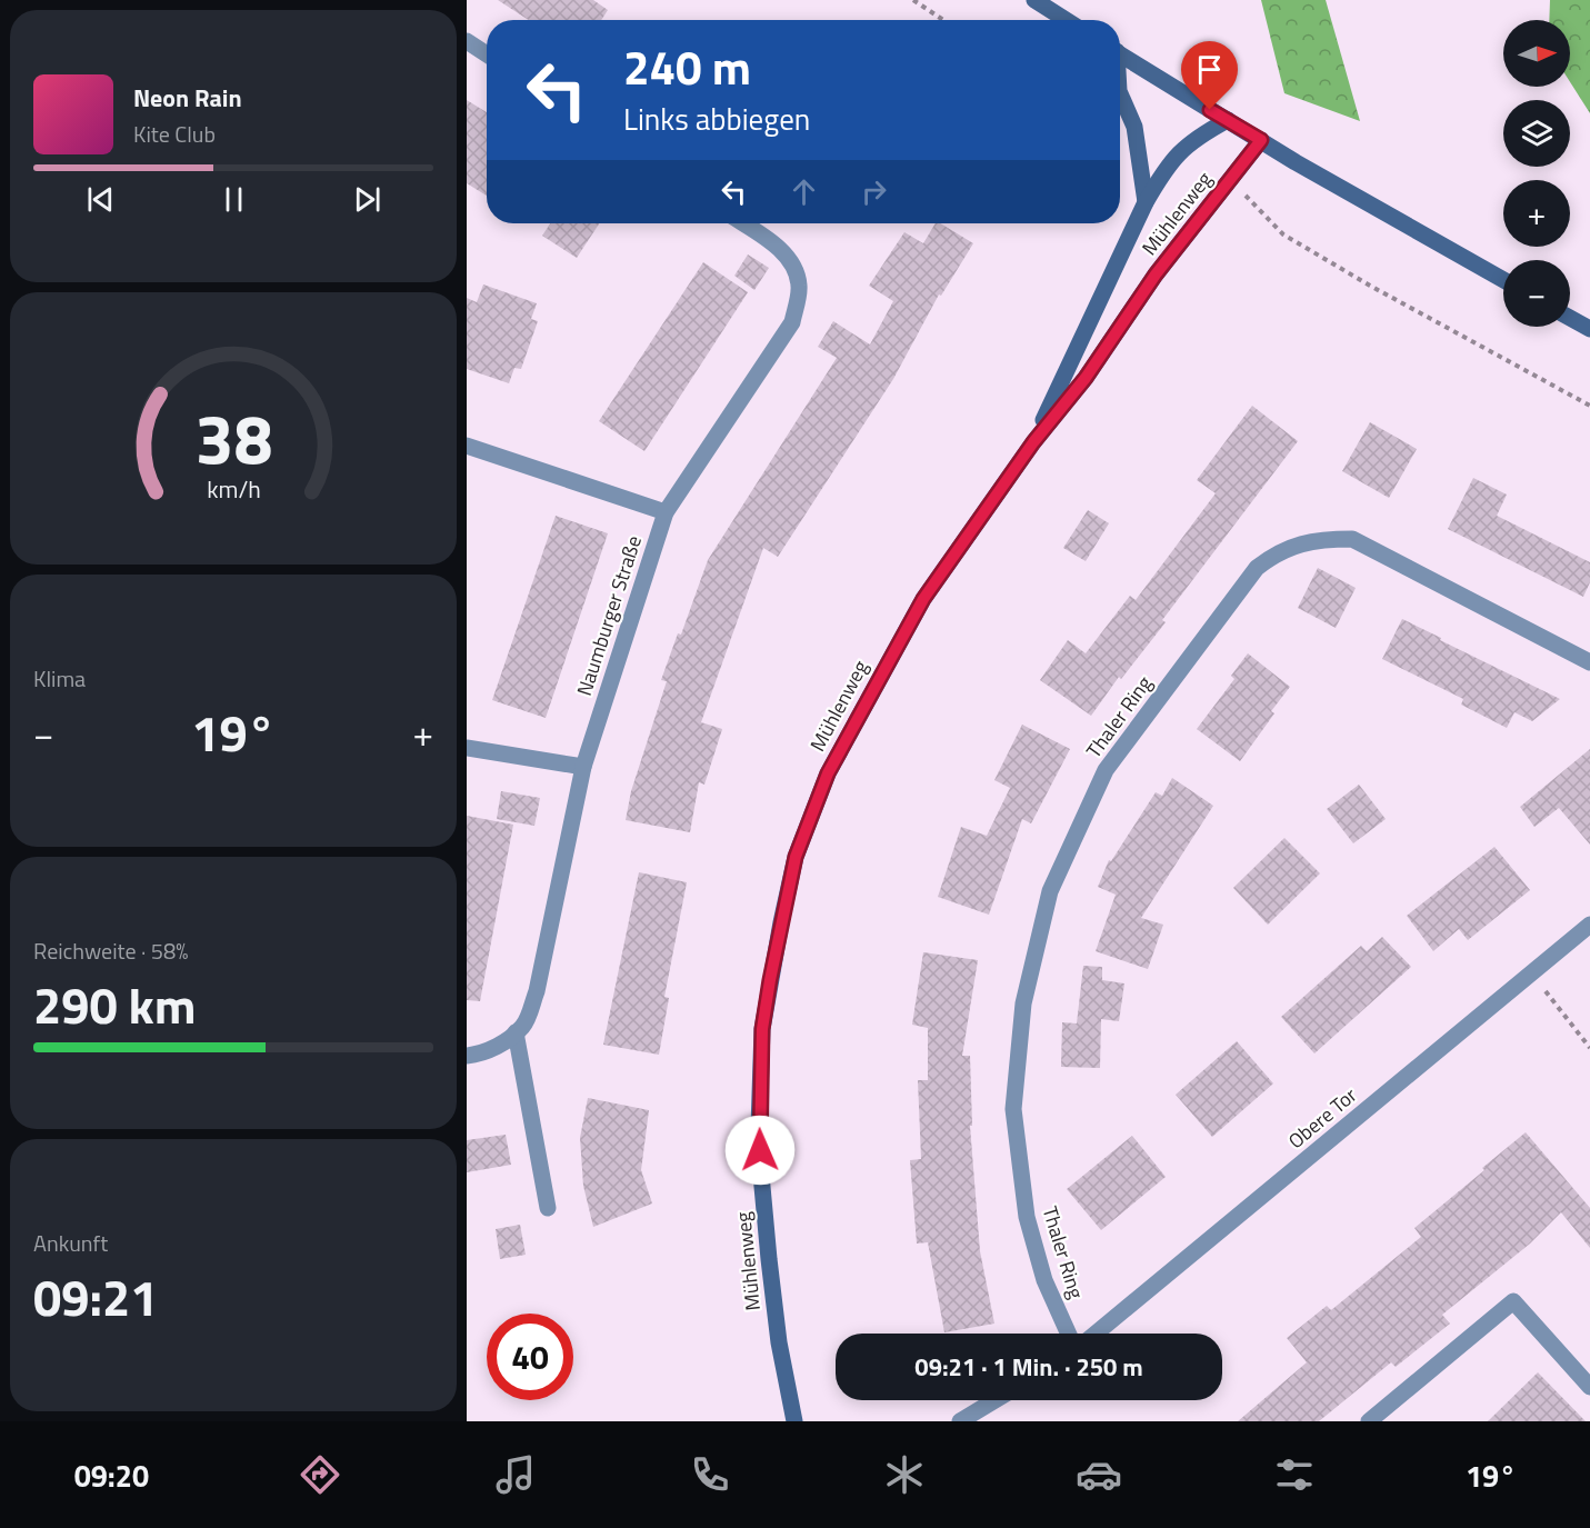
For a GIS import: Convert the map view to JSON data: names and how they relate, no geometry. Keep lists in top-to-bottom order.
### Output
{
  "streets": {
    "street": [
      "Mühlenweg",
      "Naumburger Straße",
      "Thaler Ring",
      "Obere Tor"
    ]
  },
  "north": "right",
  "page": {
    "map_buttons": ["+", "−"],
    "turn": ["240 m", "Links abbiegen"],
    "song": ["Neon Rain", "Kite Club"],
    "tile": [
      "Klima",
      ["Reichweite · 58%", "290 km"],
      ["Ankunft", "09:21"]
    ],
    "heat": ["−", "19°", "+"],
    "limit": "40",
    "trip": "09:21 · 1 Min. · 250 m",
    "tabs": ["09:20", "19°"],
    "gauge": ["38", "km/h"]
  }
}
